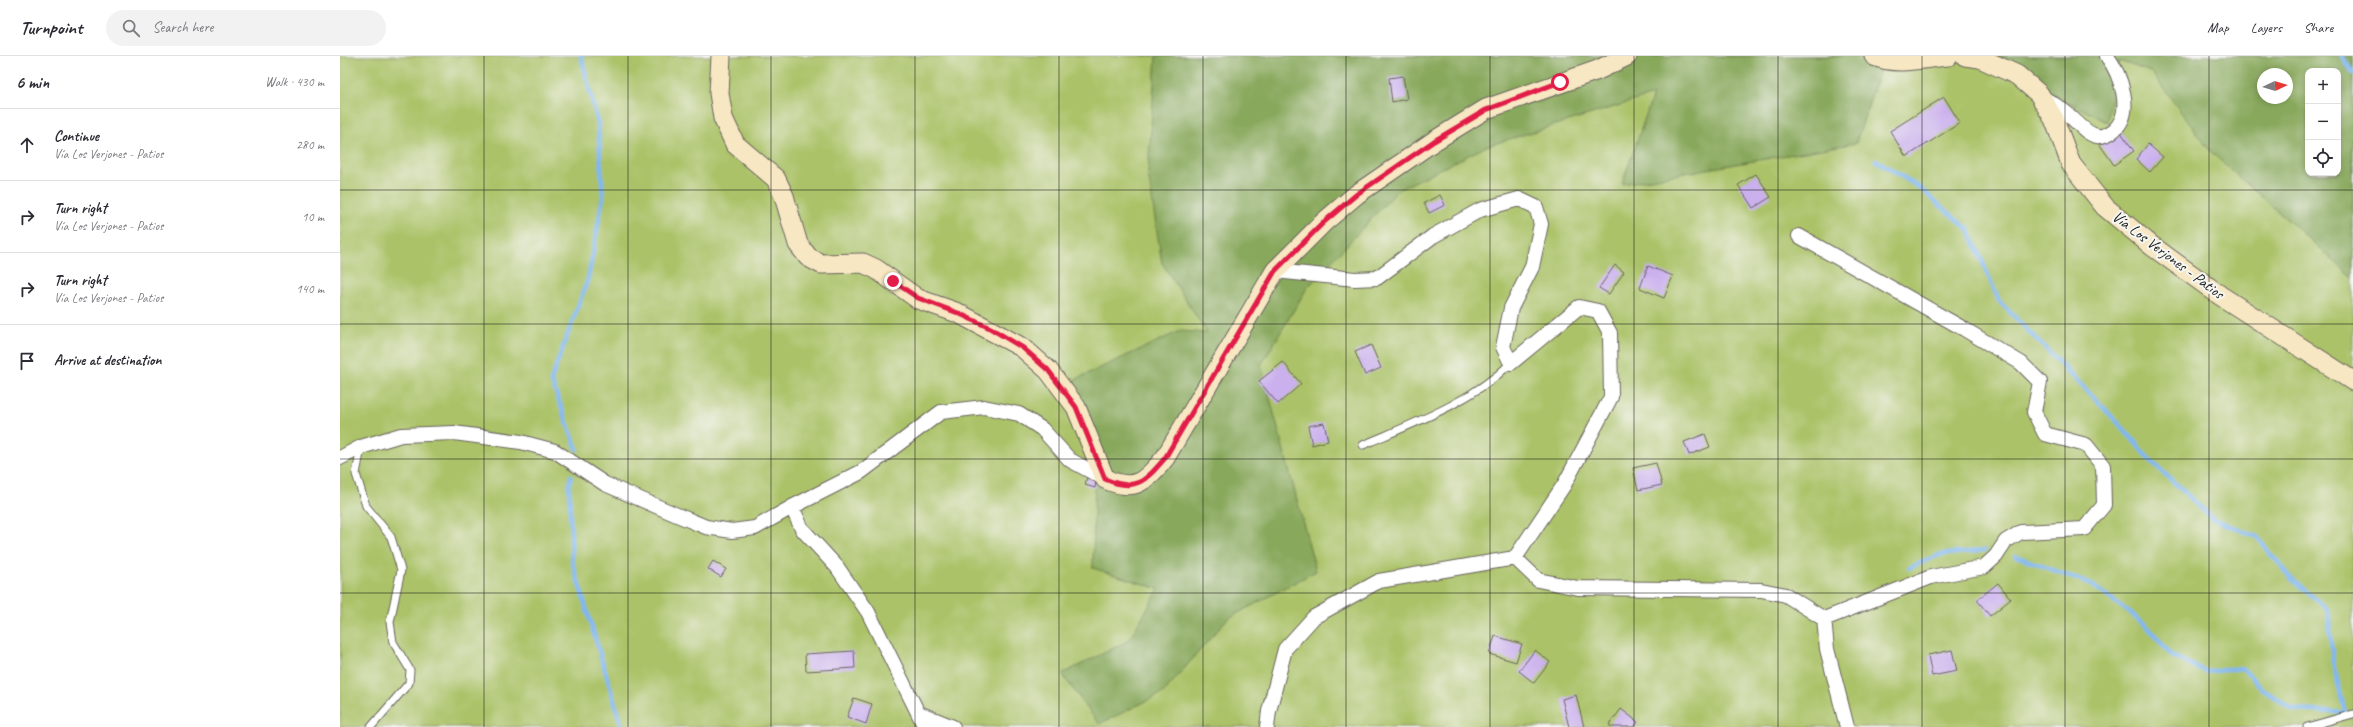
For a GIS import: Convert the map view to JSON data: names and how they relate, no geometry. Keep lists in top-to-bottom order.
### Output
{
  "streets": {
    "street": ["Vía Los Verjones - Patios"]
  },
  "north": "right",
  "page": {
    "header": "Turnpoint",
    "search": "Search here",
    "nav": ["Map", "Layers", "Share"],
    "heading": ["6 min", "Walk · 430 m"],
    "map_buttons": ["+", "−"],
    "list": [
      ["Continue", "Vía Los Verjones - Patios", "280 m"],
      ["Turn right", "Vía Los Verjones - Patios", "10 m"],
      ["Turn right", "Vía Los Verjones - Patios", "140 m"],
      "Arrive at destination"
    ]
  }
}
